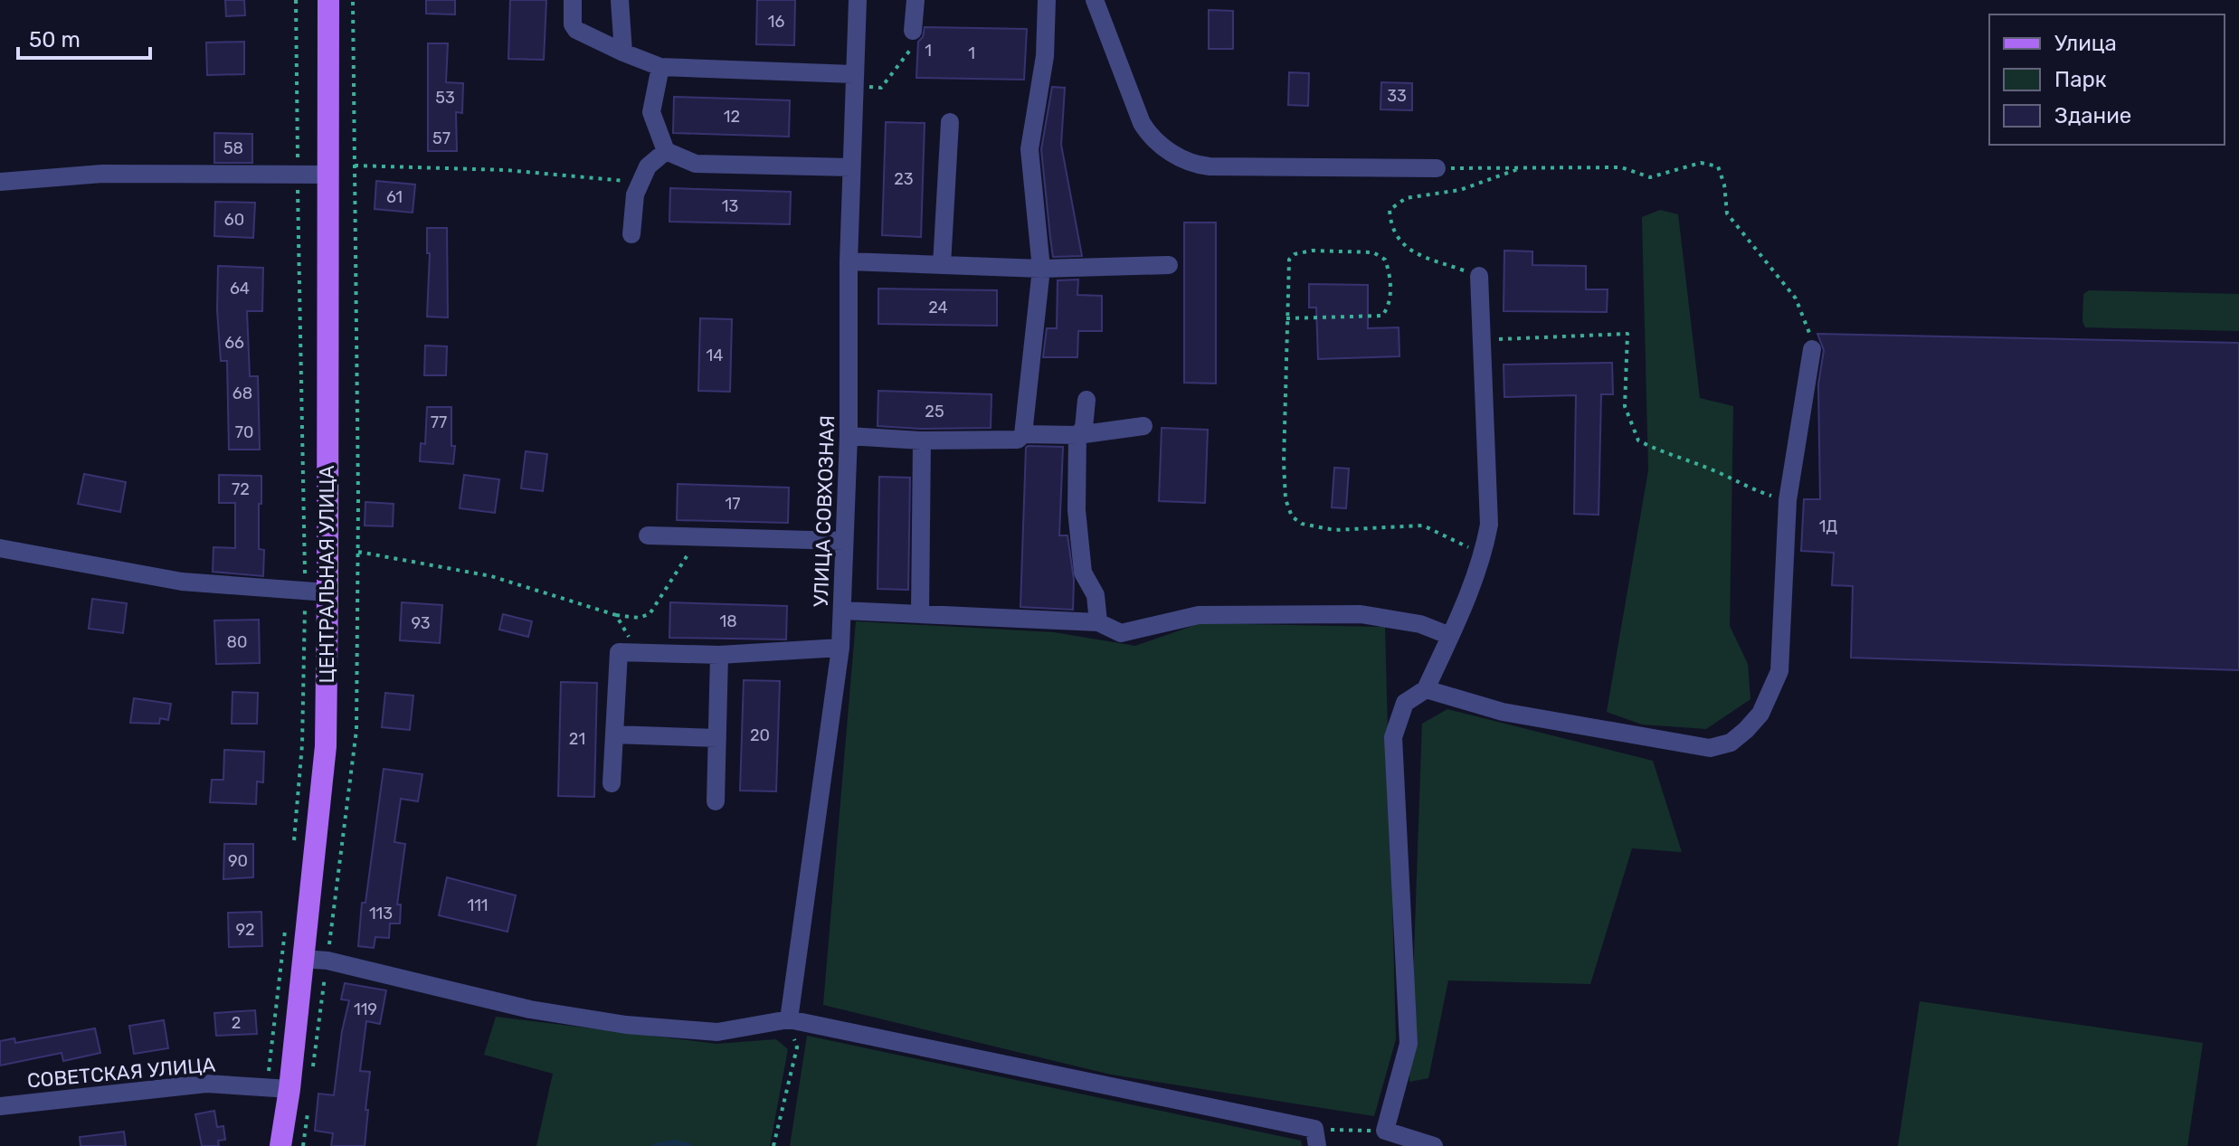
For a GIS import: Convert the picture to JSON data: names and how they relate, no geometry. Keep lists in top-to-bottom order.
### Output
{
  "streets": {
    "main road": ["ЦЕНТРАЛЬНАЯ УЛИЦА"],
    "street": ["УЛИЦА СОВХОЗНАЯ", "СОВЕТСКАЯ УЛИЦА"]
  },
  "crossings": [
    ["ЦЕНТРАЛЬНАЯ УЛИЦА", "СОВЕТСКАЯ УЛИЦА"]
  ],
  "house_numbers": [
    "16",
    "1",
    "1",
    "33",
    "53",
    "12",
    "57",
    "58",
    "23",
    "61",
    "13",
    "60",
    "64",
    "24",
    "66",
    "14",
    "68",
    "25",
    "77",
    "70",
    "72",
    "17",
    "1Д",
    "18",
    "93",
    "80",
    "20",
    "21",
    "90",
    "111",
    "113",
    "92",
    "119",
    "2"
  ],
  "legend": ["Улица", "Парк", "Здание"],
  "scale_bar": "50 m"
}
